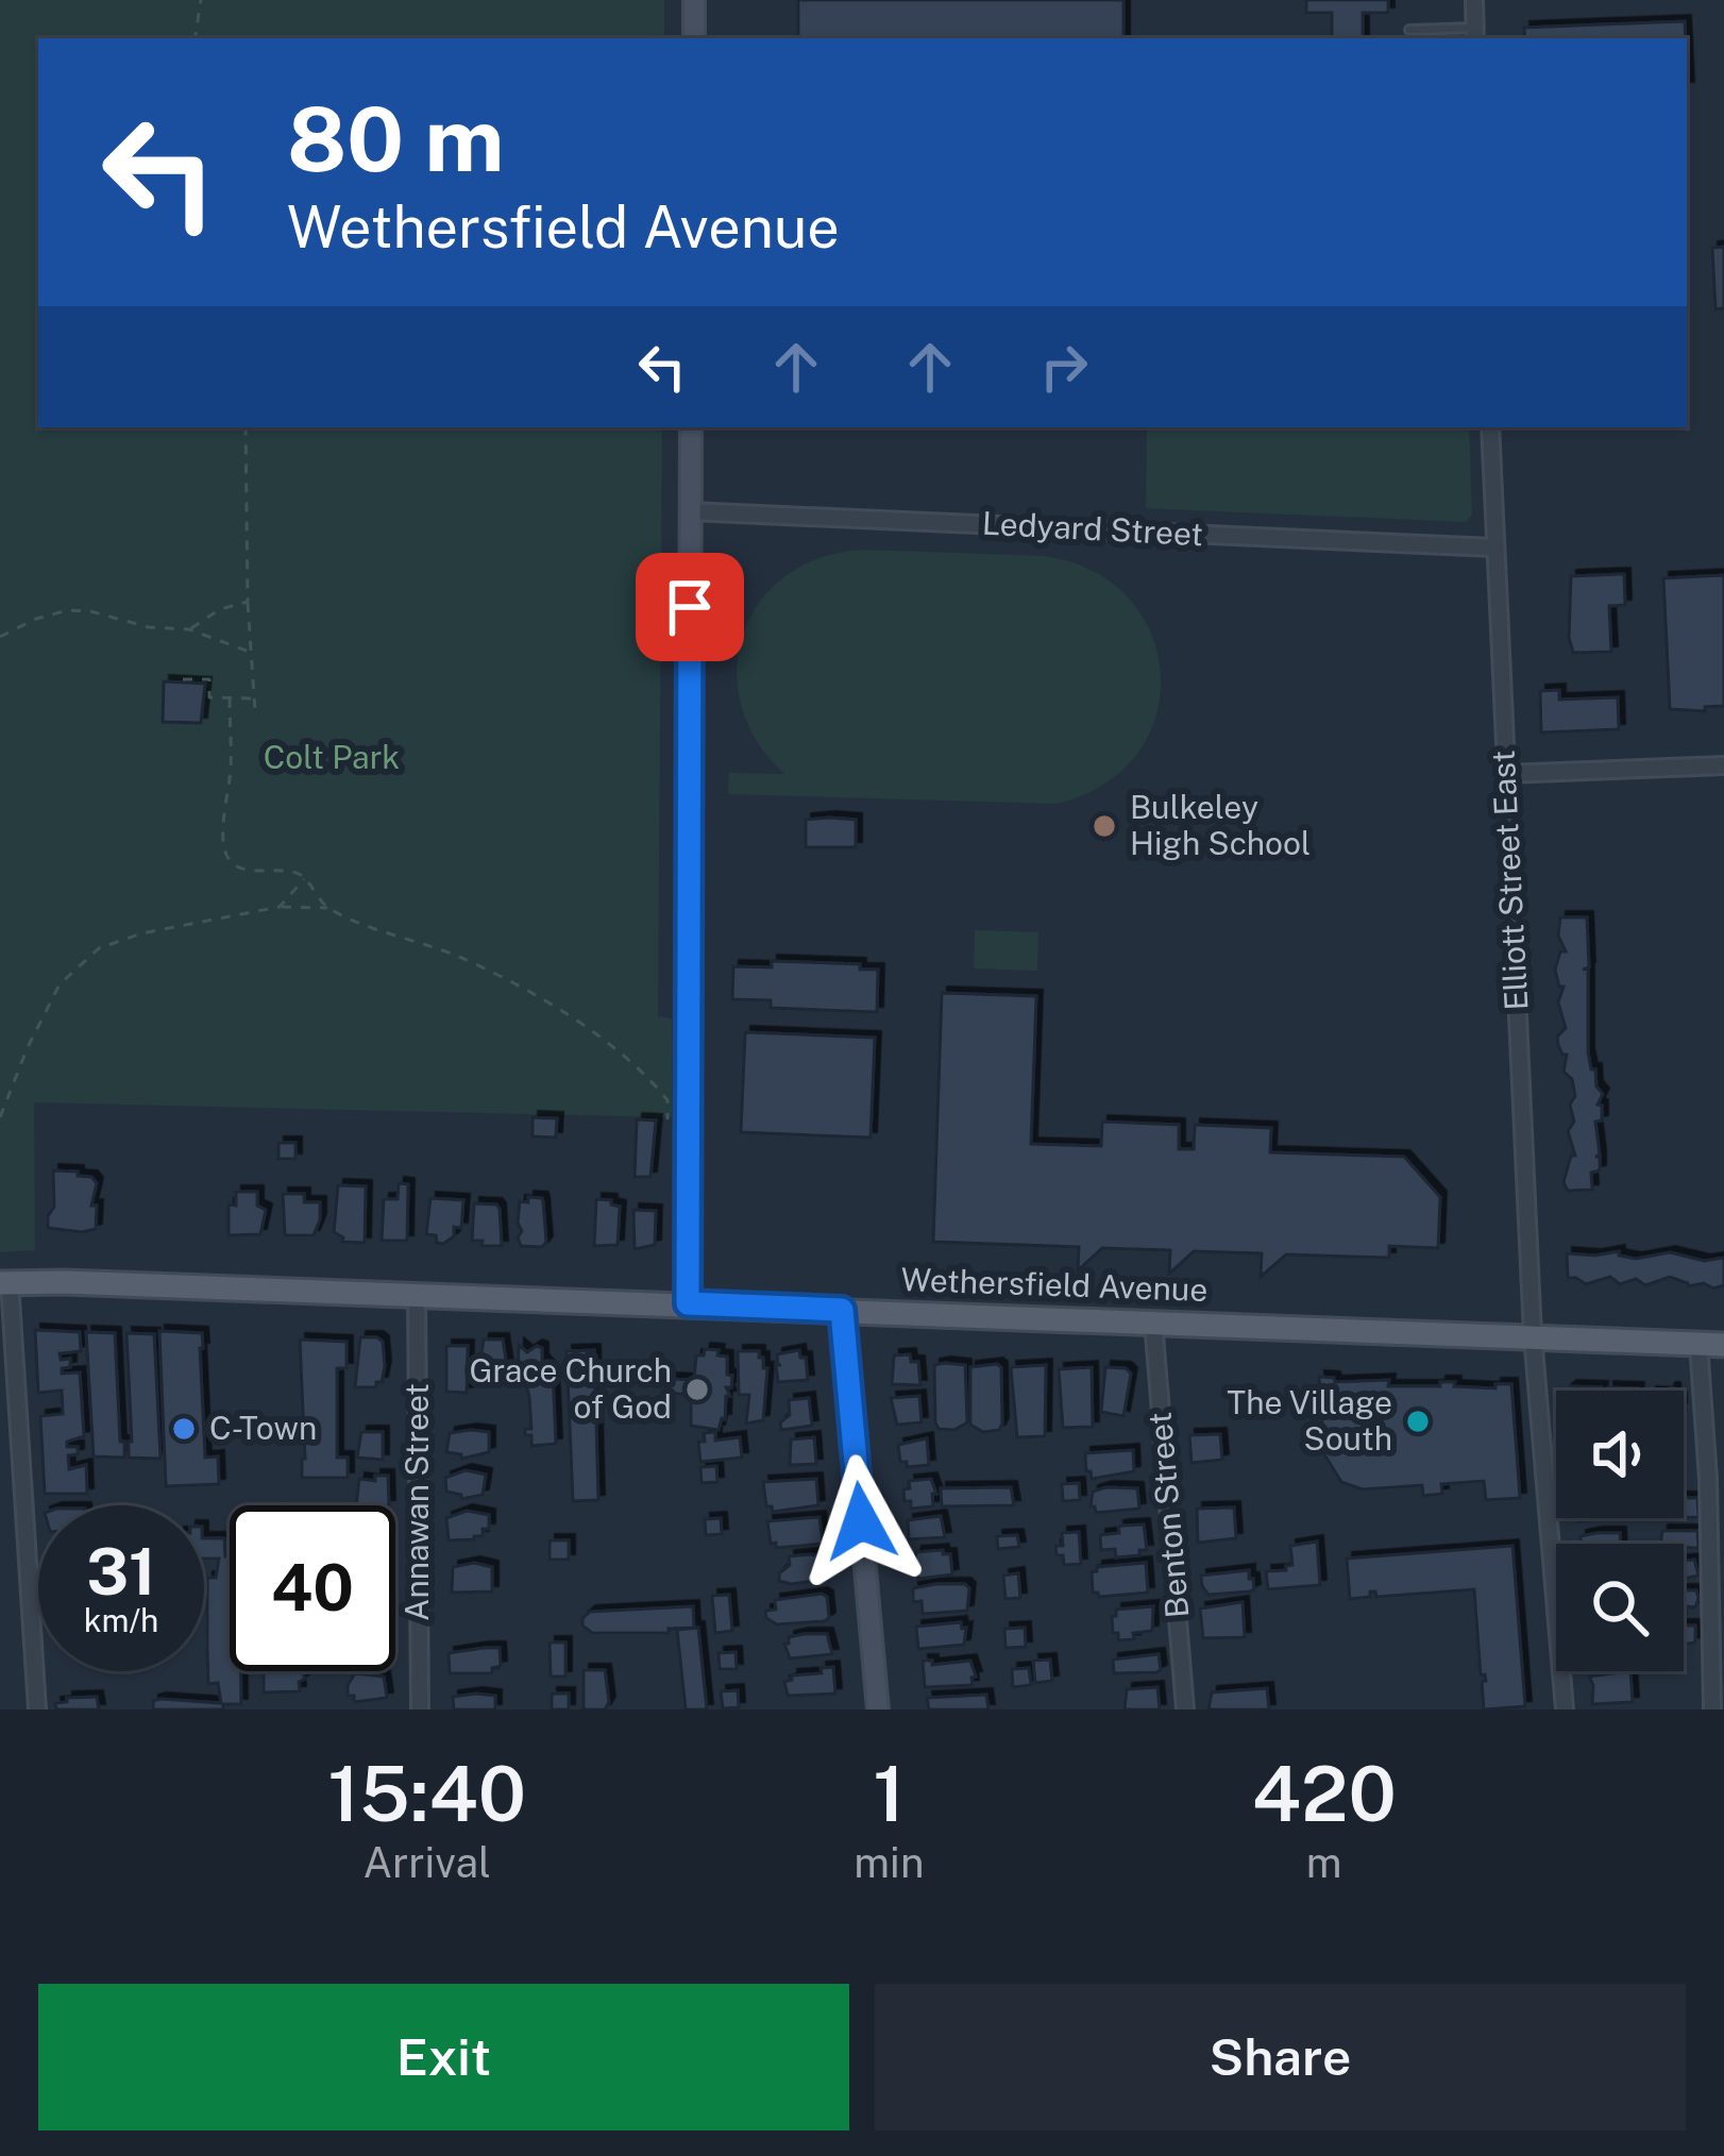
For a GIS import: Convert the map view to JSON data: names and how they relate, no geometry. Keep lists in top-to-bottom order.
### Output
{
  "streets": {
    "main road": ["Wethersfield Avenue"],
    "street": [
      "Ledyard Street",
      "Elliott Street East",
      "Annawan Street",
      "Benton Street"
    ]
  },
  "crossings": [
    ["Ledyard Street", "Elliott Street East"],
    ["Elliott Street East", "Wethersfield Avenue"],
    ["Wethersfield Avenue", "Annawan Street"],
    ["Wethersfield Avenue", "Benton Street"]
  ],
  "parks": ["Colt Park"],
  "places": [
    "Bulkeley High School",
    "Grace Church of God",
    "The Village South",
    "C-Town"
  ],
  "page": {
    "turn": ["80 m", "Wethersfield Avenue"],
    "speed": "31 km/h",
    "limit": "40",
    "eta": [
      "15:40",
      "Arrival",
      "1",
      "min",
      "420",
      "m"
    ],
    "buttons": ["Exit", "Share"]
  }
}
